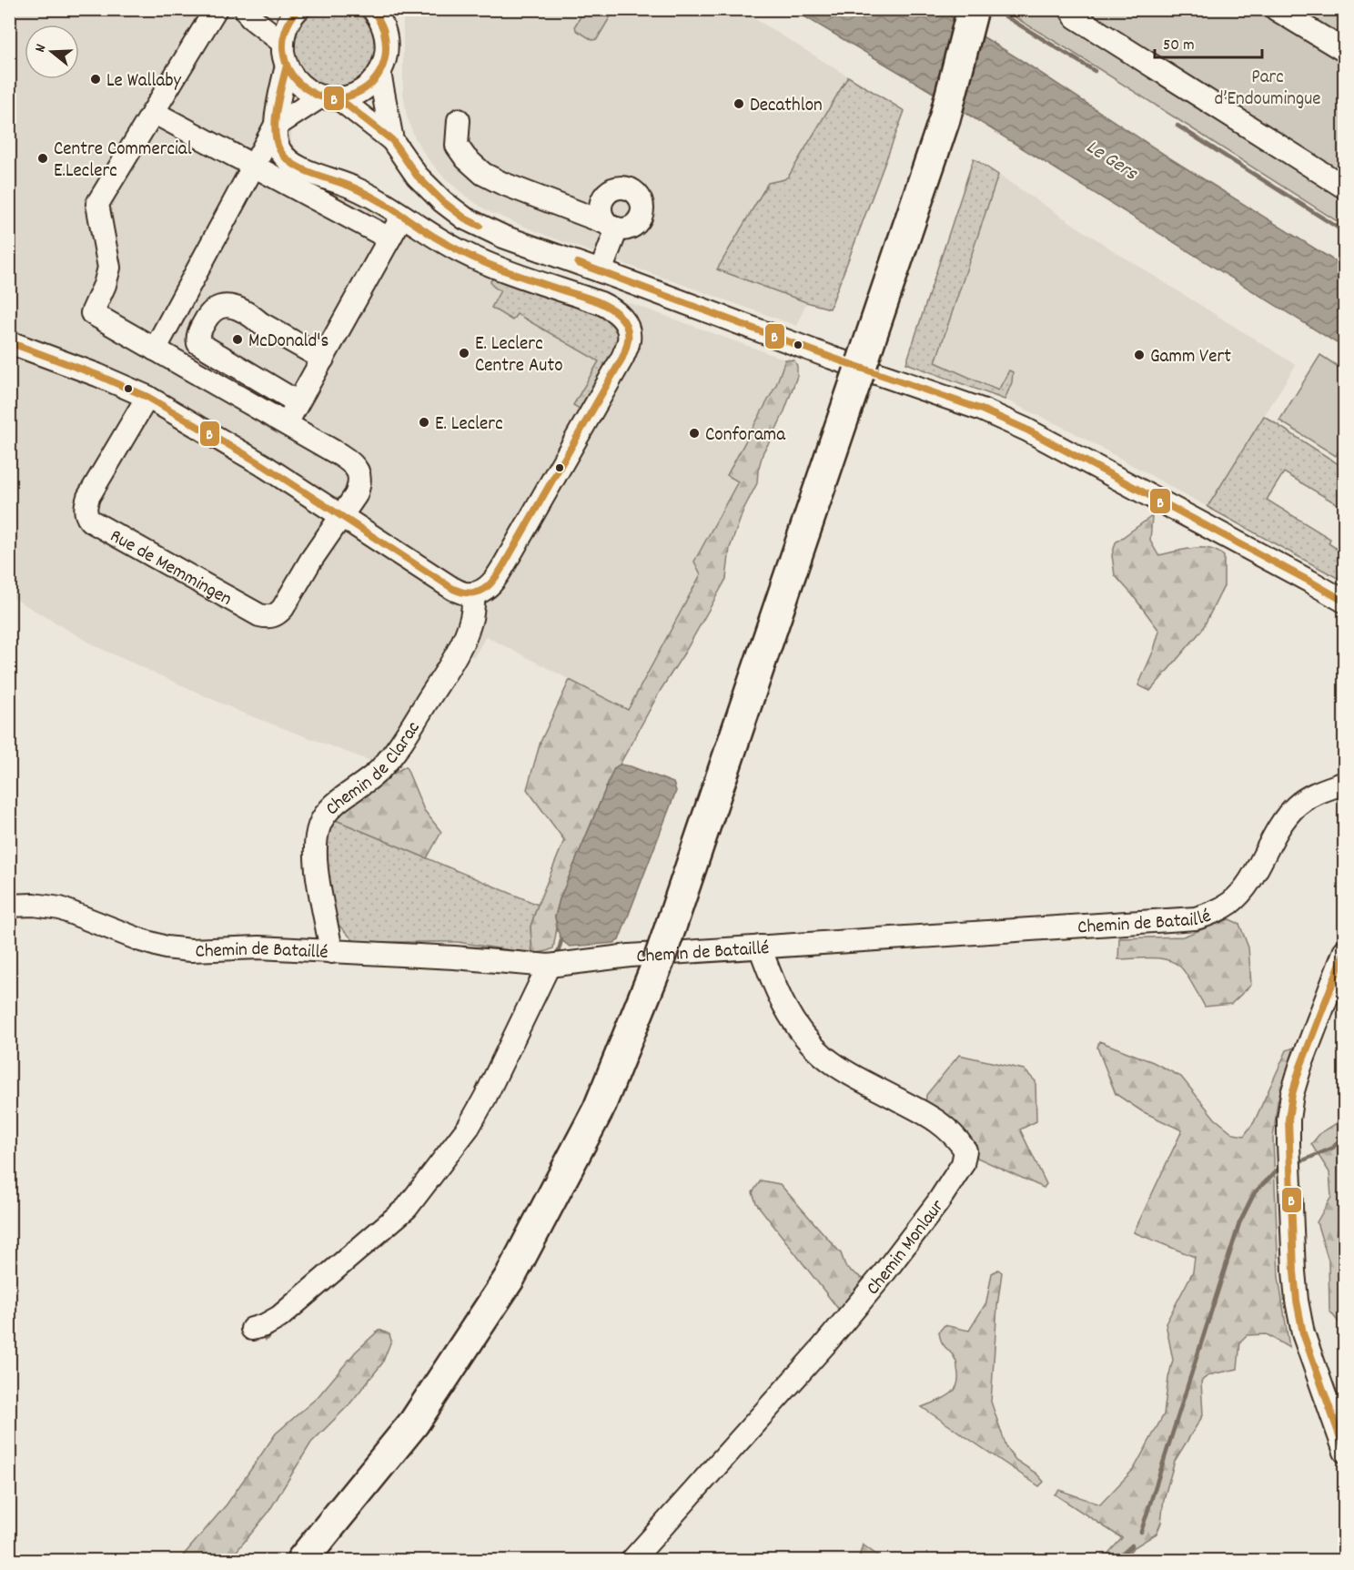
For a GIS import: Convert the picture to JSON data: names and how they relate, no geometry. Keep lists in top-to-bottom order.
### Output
{
  "streets": {
    "street": [
      "Rue de Memmingen",
      "Chemin de Clarac",
      "Chemin de Bataillé",
      "Chemin Monlaur"
    ]
  },
  "crossings": [
    ["Chemin de Clarac", "Chemin de Bataillé"],
    ["Chemin de Bataillé", "Chemin Monlaur"]
  ],
  "water": ["Le Gers"],
  "parks": ["Parc d’Endoumingue"],
  "places": [
    "Le Wallaby",
    "Decathlon",
    "Centre Commercial E.Leclerc",
    "McDonald's",
    "E. Leclerc Centre Auto",
    "Gamm Vert",
    "E. Leclerc",
    "Conforama"
  ],
  "lines": ["transit line B"],
  "scale_bar": "50 m",
  "north": "left"
}
